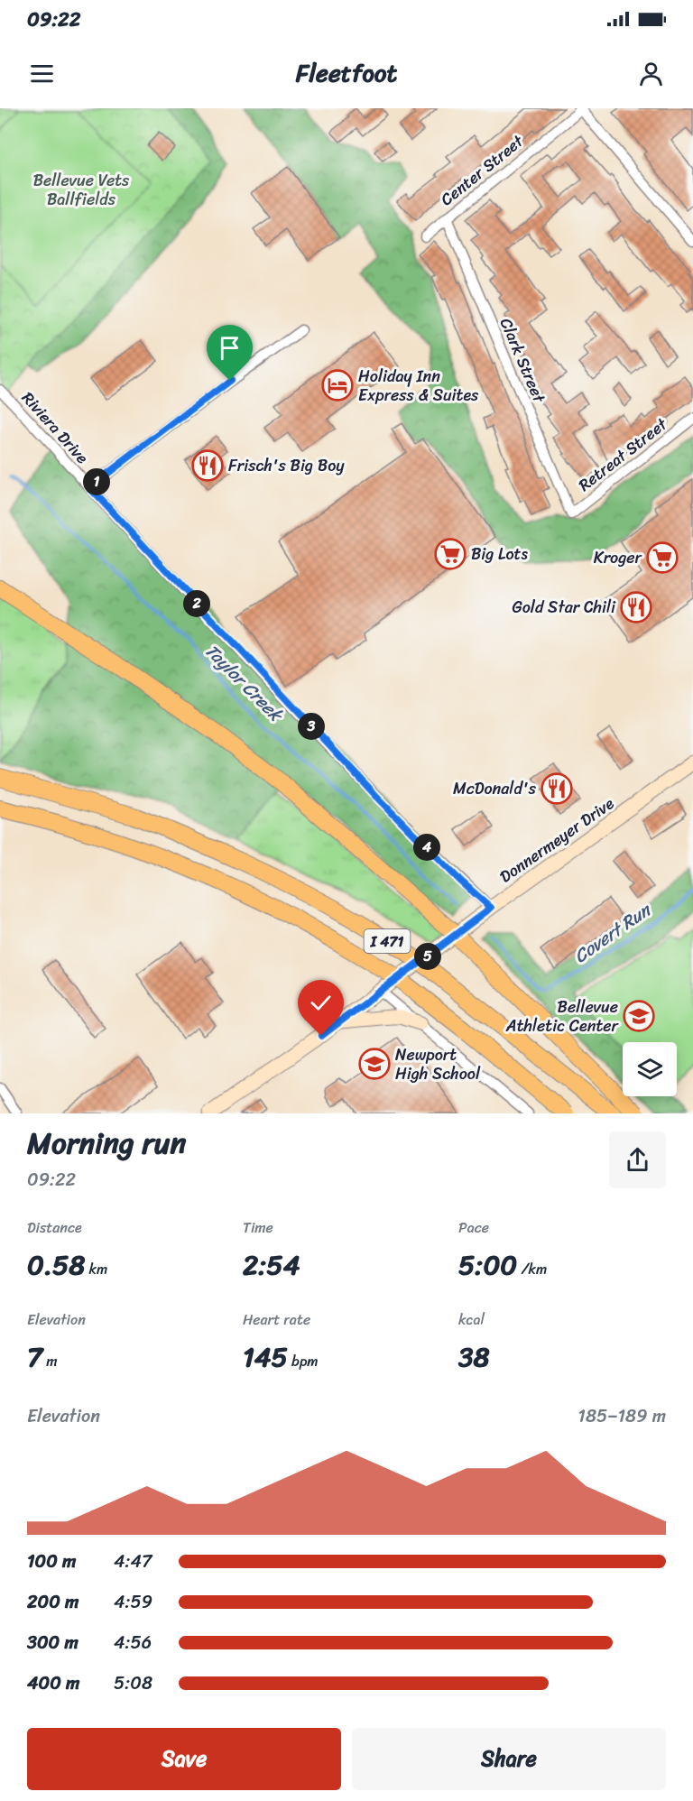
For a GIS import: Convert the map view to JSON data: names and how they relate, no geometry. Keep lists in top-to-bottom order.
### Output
{
  "streets": {
    "highway": ["I 471"],
    "street": [
      "Center Street",
      "Clark Street",
      "Riviera Drive",
      "Retreat Street",
      "Donnermeyer Drive"
    ]
  },
  "crossings": [
    ["Center Street", "Clark Street"],
    ["Clark Street", "Retreat Street"],
    ["Riviera Drive", "Donnermeyer Drive"]
  ],
  "water": ["Taylor Creek", "Covert Run"],
  "parks": ["Bellevue Vets Ballfields"],
  "places": {
    "hotel": ["Holiday Inn Express & Suites"],
    "restaurant": ["Frisch's Big Boy", "Gold Star Chili", "McDonald's"],
    "supermarket": ["Big Lots", "Kroger"],
    "school or university": ["Bellevue Athletic Center", "Newport High School"]
  },
  "page": {
    "status": "09:22",
    "header": "Fleetfoot",
    "pins": [
      "1",
      "2",
      "3",
      "4",
      "5"
    ],
    "heading": ["Morning run", "09:22"],
    "stats": [
      ["Distance", "0.58 km"],
      ["Time", "2:54"],
      ["Pace", "5:00 /km"],
      ["Elevation", "7 m"],
      ["Heart rate", "145 bpm"],
      ["kcal", "38"]
    ],
    "chart": ["Elevation", "185–189 m"],
    "list": [
      {
        "name": "100 m",
        "note": "4:47"
      },
      {
        "name": "200 m",
        "note": "4:59"
      },
      {
        "name": "300 m",
        "note": "4:56"
      },
      {
        "name": "400 m",
        "note": "5:08"
      }
    ],
    "buttons": ["Save", "Share"]
  }
}
